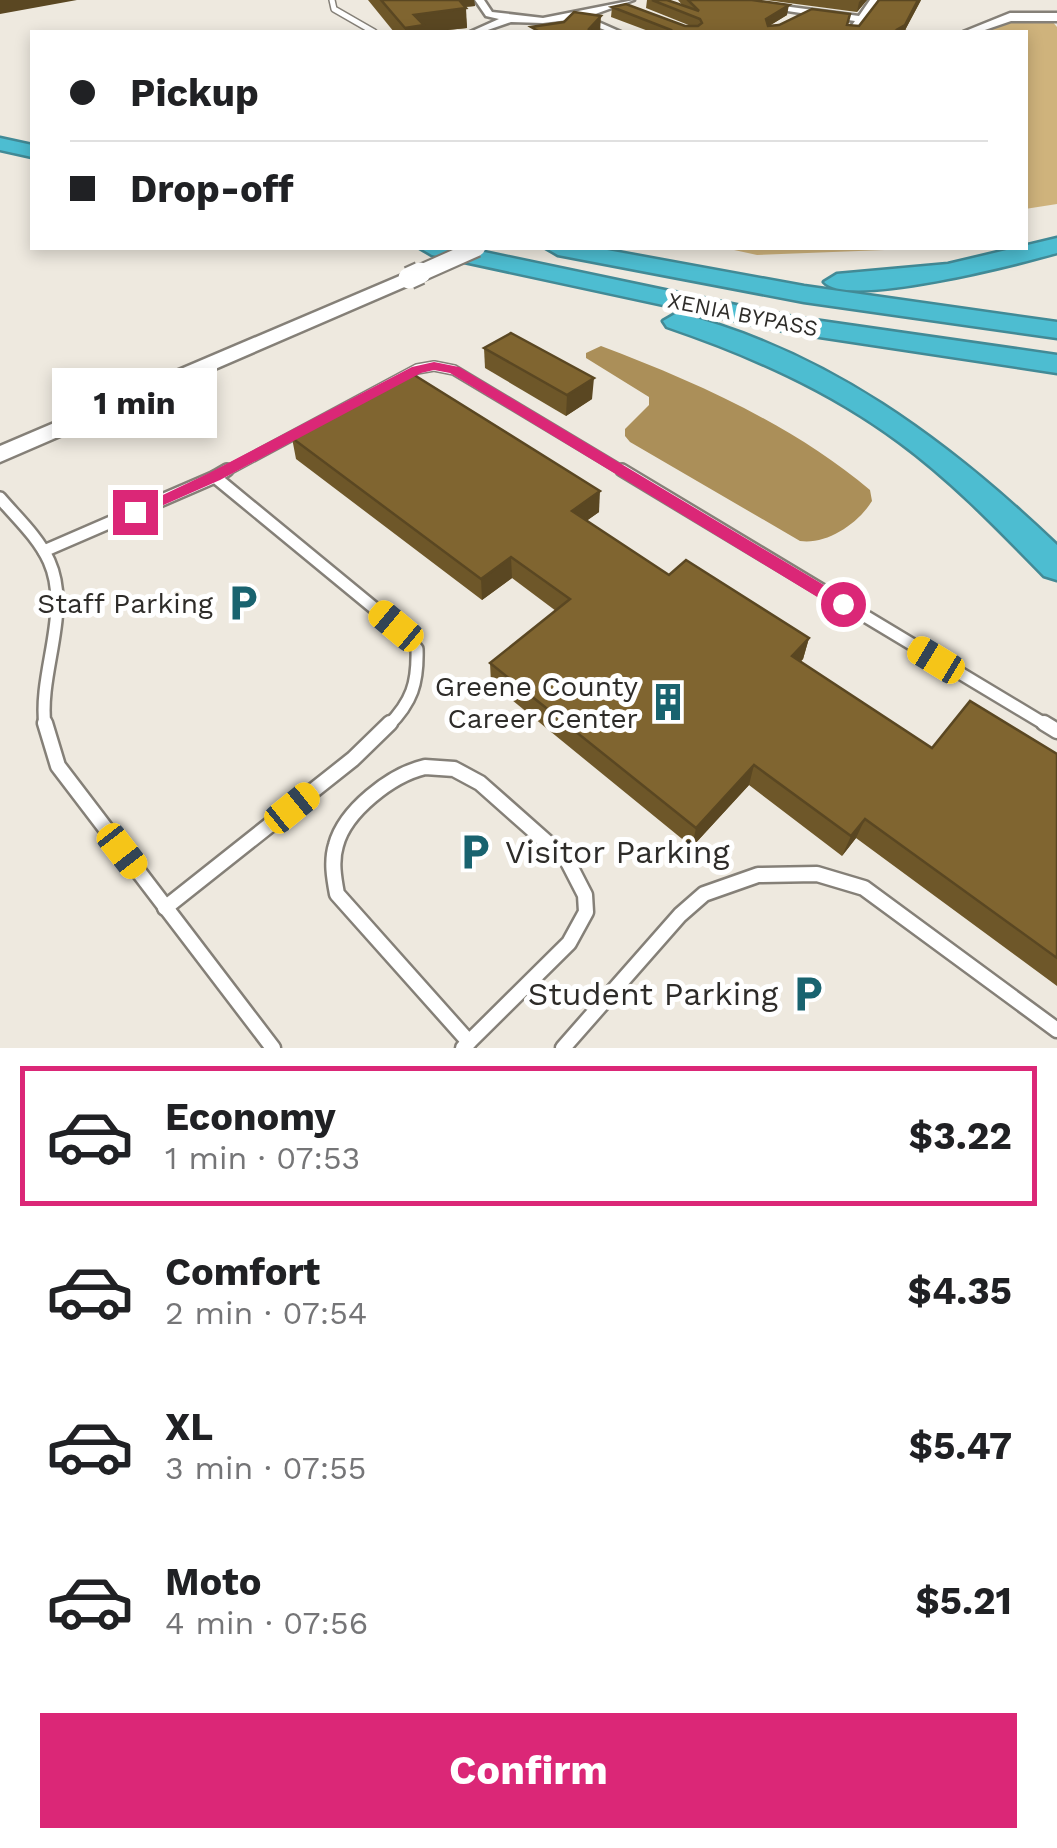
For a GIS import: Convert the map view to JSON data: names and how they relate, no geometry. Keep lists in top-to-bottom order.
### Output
{
  "streets": {
    "highway": ["XENIA BYPASS"]
  },
  "places": {
    "parking": ["Staff Parking", "Visitor Parking", "Student Parking"],
    "building": ["Greene County Career Center"]
  },
  "page": {
    "banner": ["Pickup", "Drop-off"],
    "bubble": "1 min",
    "list": [
      {
        "name": "Economy",
        "note": "1 min · 07:53",
        "value": "$3.22"
      },
      {
        "name": "Comfort",
        "note": "2 min · 07:54",
        "value": "$4.35"
      },
      {
        "name": "XL",
        "note": "3 min · 07:55",
        "value": "$5.47"
      },
      {
        "name": "Moto",
        "note": "4 min · 07:56",
        "value": "$5.21"
      }
    ],
    "buttons": "Confirm"
  }
}
